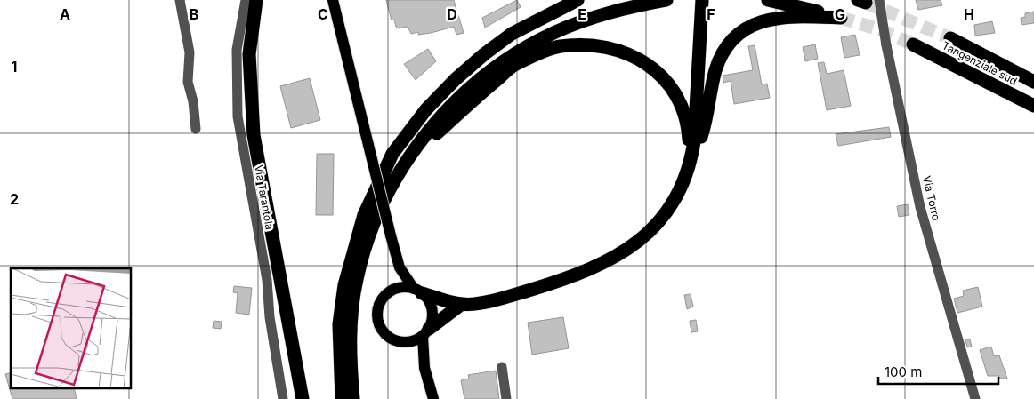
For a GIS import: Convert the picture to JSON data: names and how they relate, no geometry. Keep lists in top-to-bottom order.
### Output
{
  "streets": {
    "highway": ["Tangenziale sud"],
    "street": ["Via Tarantola", "Via Torro"]
  },
  "scale_bar": "100 m",
  "grid": {
    "columns": [
      "A",
      "B",
      "C",
      "D",
      "E",
      "F",
      "G",
      "H"
    ],
    "rows": ["1", "2"]
  }
}
